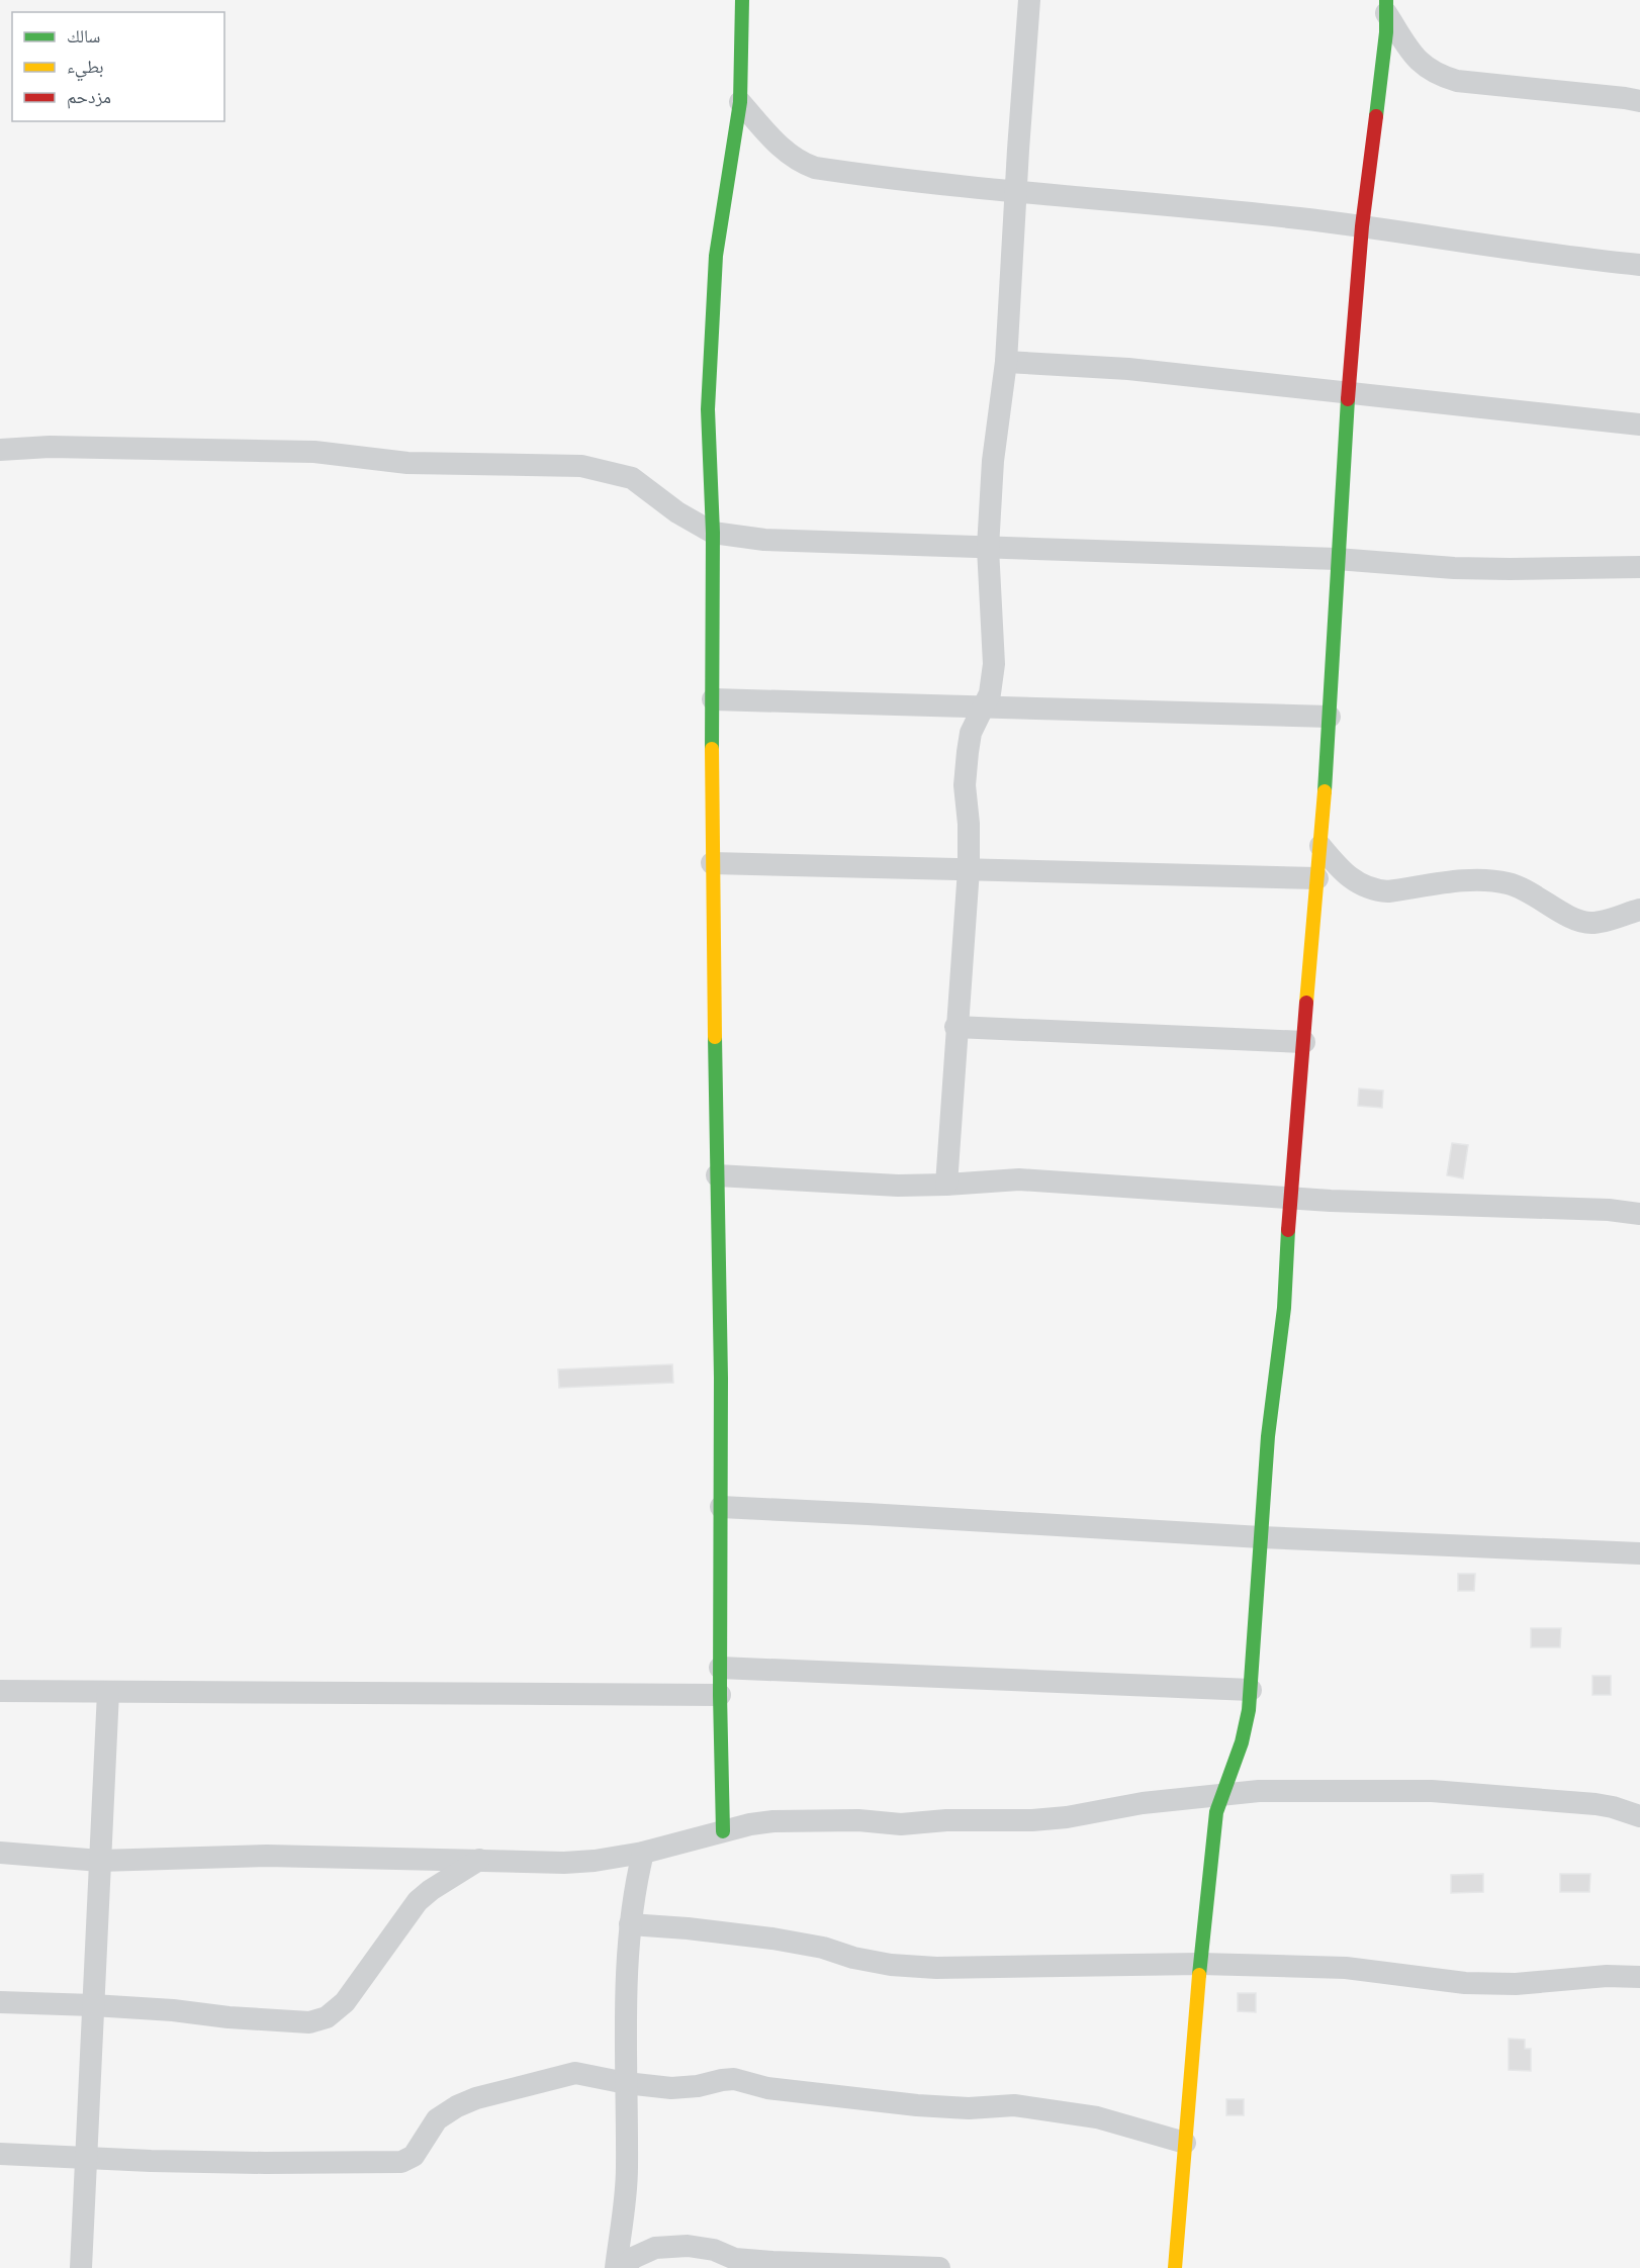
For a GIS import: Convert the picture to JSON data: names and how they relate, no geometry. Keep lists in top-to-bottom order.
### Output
{
  "legend": ["سالك", "بطيء", "مزدحم"]
}
